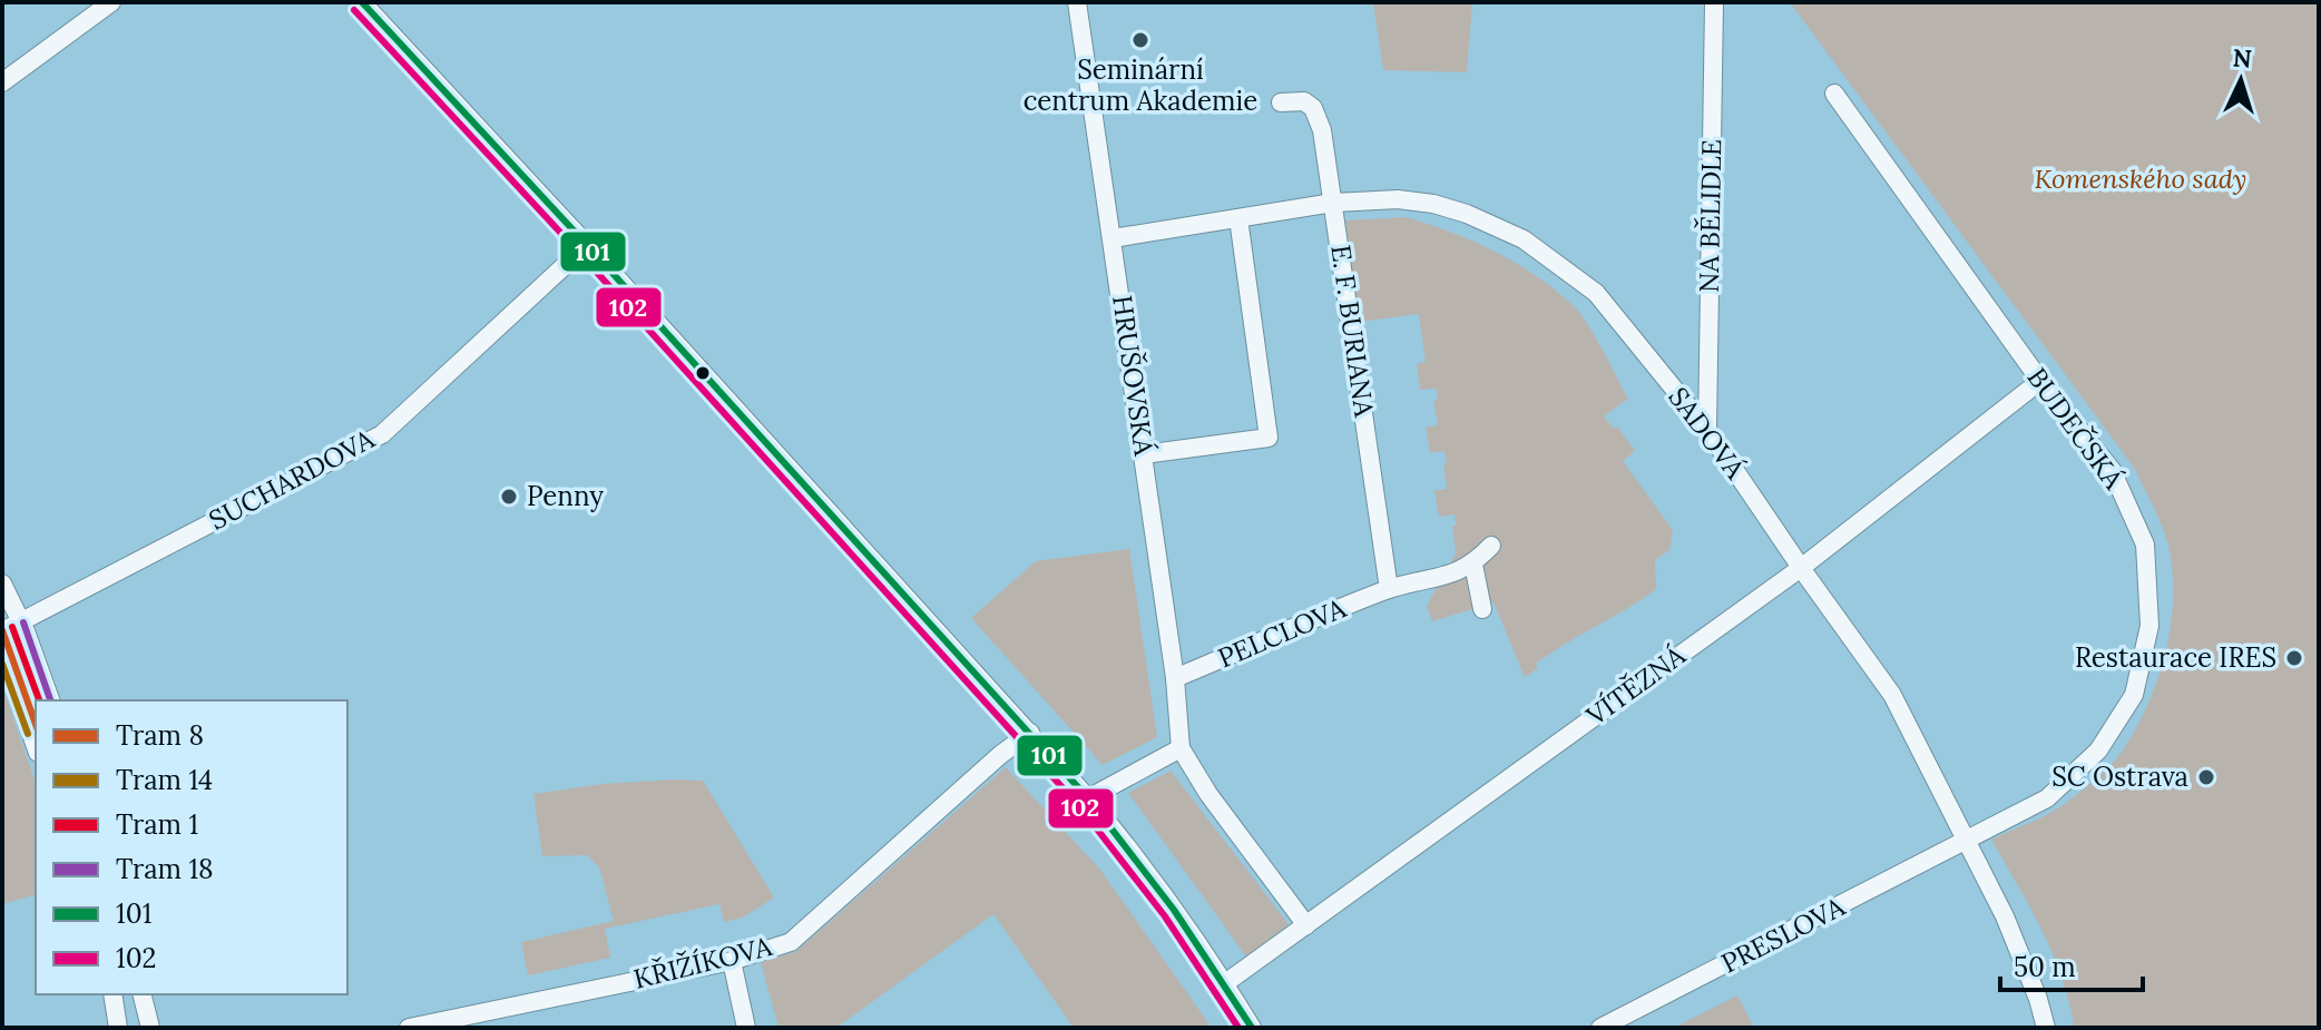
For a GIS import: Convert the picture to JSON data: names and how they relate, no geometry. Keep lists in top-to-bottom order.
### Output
{
  "streets": {
    "street": [
      "NA BĚLIDLE",
      "E. F. BURIANA",
      "HRUŠOVSKÁ",
      "BUDEČSKÁ",
      "SADOVÁ",
      "SUCHARDOVA",
      "PELCLOVA",
      "VÍTĚZNÁ",
      "PRESLOVA",
      "KŘIŽÍKOVA"
    ]
  },
  "crossings": [
    ["NA BĚLIDLE", "SADOVÁ"],
    ["E. F. BURIANA", "SADOVÁ"],
    ["E. F. BURIANA", "PELCLOVA"],
    ["HRUŠOVSKÁ", "SADOVÁ"],
    ["HRUŠOVSKÁ", "PELCLOVA"],
    ["BUDEČSKÁ", "SADOVÁ"],
    ["BUDEČSKÁ", "VÍTĚZNÁ"],
    ["BUDEČSKÁ", "PRESLOVA"],
    ["SADOVÁ", "VÍTĚZNÁ"],
    ["SADOVÁ", "PRESLOVA"]
  ],
  "parks": ["Komenského sady"],
  "places": [
    "Seminární centrum Akademie",
    "Penny",
    "Restaurace IRES",
    "SC Ostrava"
  ],
  "lines": [
    "transit line 101",
    "transit line 102",
    "tram line 18",
    "tram line 1",
    "tram line 8",
    "tram line 14"
  ],
  "legend": [
    "Tram 8",
    "Tram 14",
    "Tram 1",
    "Tram 18",
    "101",
    "102"
  ],
  "scale_bar": "50 m",
  "north": "top"
}
